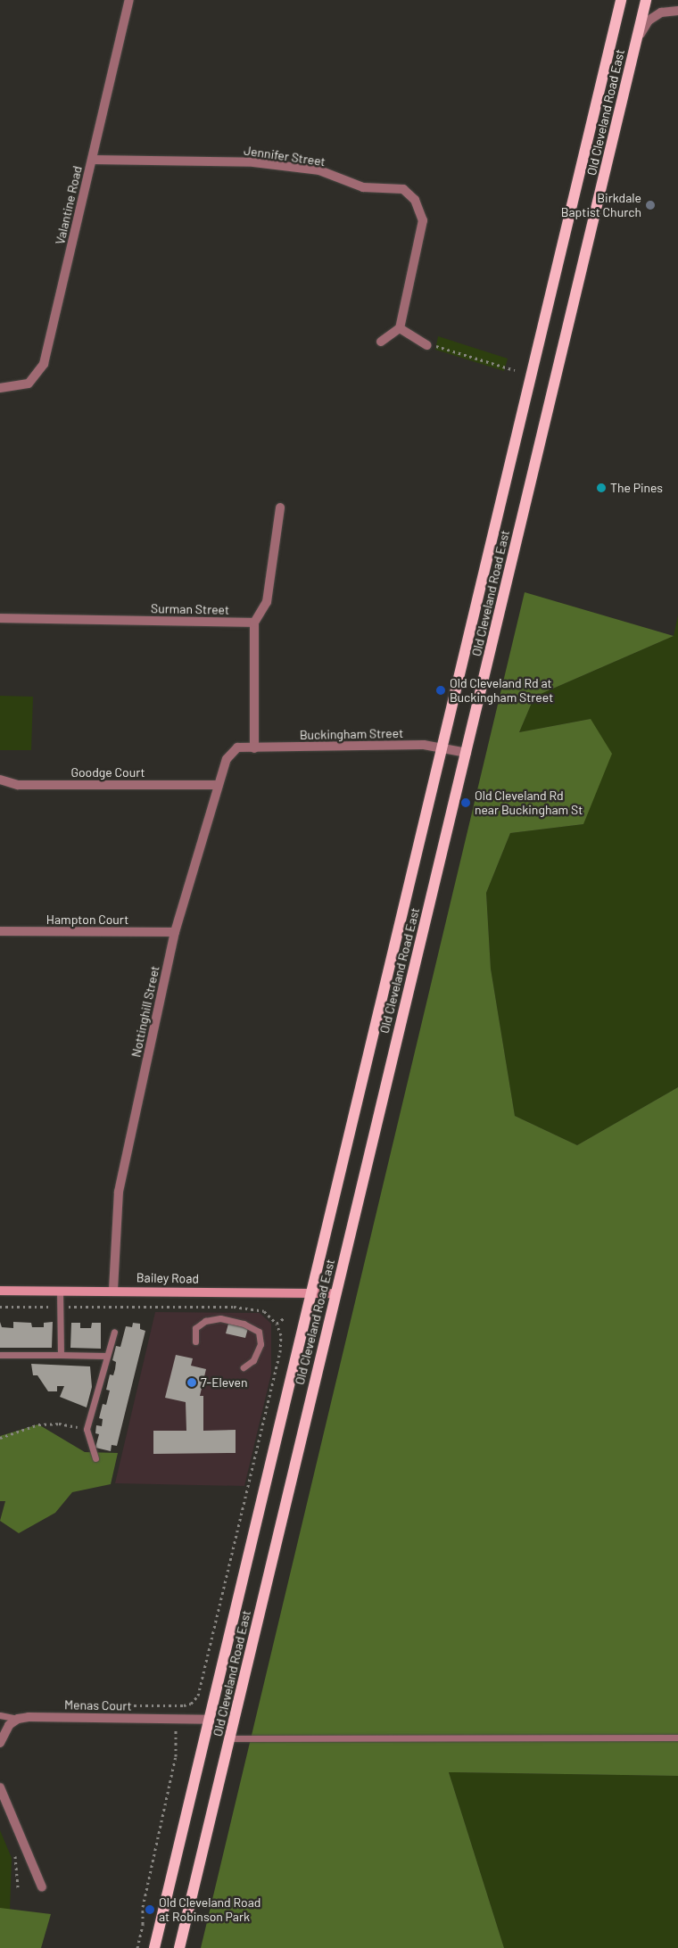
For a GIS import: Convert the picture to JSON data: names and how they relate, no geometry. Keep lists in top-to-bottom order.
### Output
{
  "streets": {
    "main road": ["Old Cleveland Road East"],
    "street": [
      "Jennifer Street",
      "Valantine Road",
      "Surman Street",
      "Buckingham Street",
      "Goodge Court",
      "Hampton Court",
      "Nottinghill Street",
      "Bailey Road",
      "Menas Court"
    ]
  },
  "crossings": [
    ["Old Cleveland Road East", "Buckingham Street"],
    ["Old Cleveland Road East", "Bailey Road"],
    ["Old Cleveland Road East", "Menas Court"],
    ["Jennifer Street", "Valantine Road"],
    ["Buckingham Street", "Nottinghill Street"],
    ["Goodge Court", "Nottinghill Street"],
    ["Hampton Court", "Nottinghill Street"],
    ["Nottinghill Street", "Bailey Road"]
  ],
  "places": [
    "Birkdale Baptist Church",
    "The Pines",
    "Old Cleveland Rd at Buckingham Street",
    "Old Cleveland Rd near Buckingham St",
    "7-Eleven",
    "Old Cleveland Road at Robinson Park"
  ]
}
